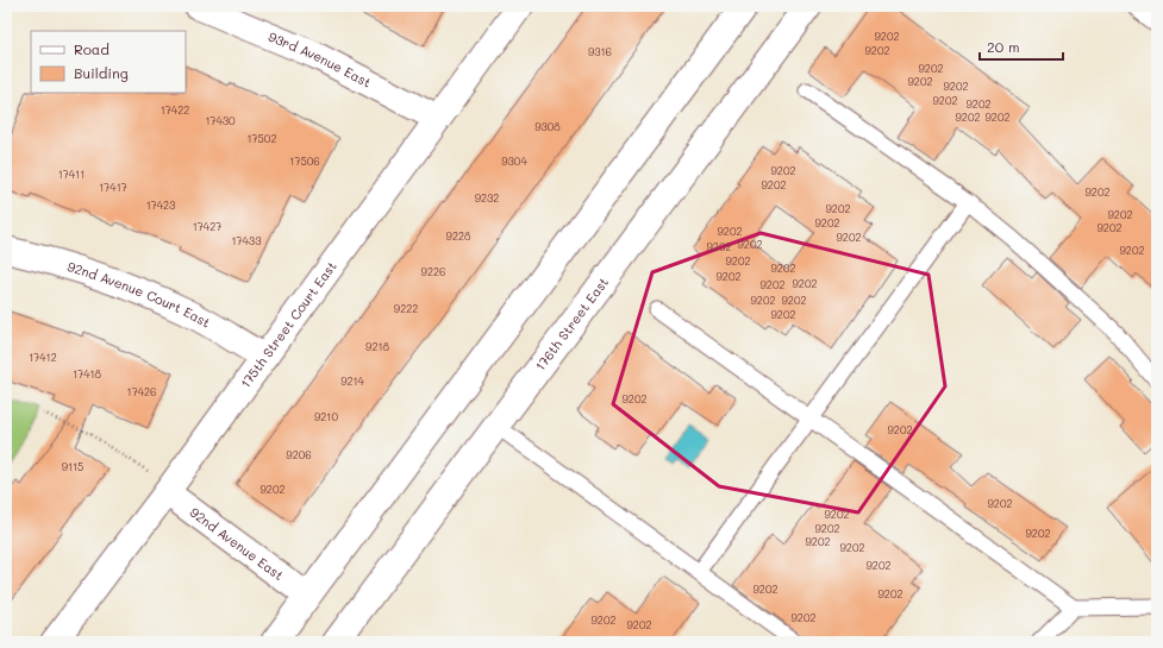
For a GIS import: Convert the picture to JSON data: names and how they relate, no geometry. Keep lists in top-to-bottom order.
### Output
{
  "streets": {
    "main road": [
      "93rd Avenue East",
      "92nd Avenue Court East",
      "176th Street East",
      "175th Street Court East",
      "92nd Avenue East"
    ]
  },
  "crossings": [
    ["93rd Avenue East", "175th Street Court East"],
    ["92nd Avenue Court East", "175th Street Court East"],
    ["175th Street Court East", "92nd Avenue East"]
  ],
  "house_numbers": [
    "9202",
    "9202",
    "9316",
    "9202",
    "9202",
    "9202",
    "9202",
    "9202",
    "17422",
    "9202",
    "9202",
    "17430",
    "9308",
    "17502",
    "17506",
    "9304",
    "9202",
    "17411",
    "9202",
    "17417",
    "9202",
    "9232",
    "17423",
    "9202",
    "9202",
    "9202",
    "17427",
    "9202",
    "9202",
    "9228",
    "9202",
    "17433",
    "9202",
    "9202",
    "9202",
    "9202",
    "9202",
    "9226",
    "9202",
    "9202",
    "9202",
    "9202",
    "9202",
    "9222",
    "9202",
    "9218",
    "17412",
    "17418",
    "9214",
    "17426",
    "9202",
    "9210",
    "9202",
    "9206",
    "9115",
    "9202",
    "9202",
    "9202",
    "9202",
    "9202",
    "9202",
    "9202",
    "9202",
    "9202",
    "9202",
    "9202",
    "9202",
    "9202"
  ],
  "legend": ["Road", "Building"],
  "scale_bar": "20 m"
}
